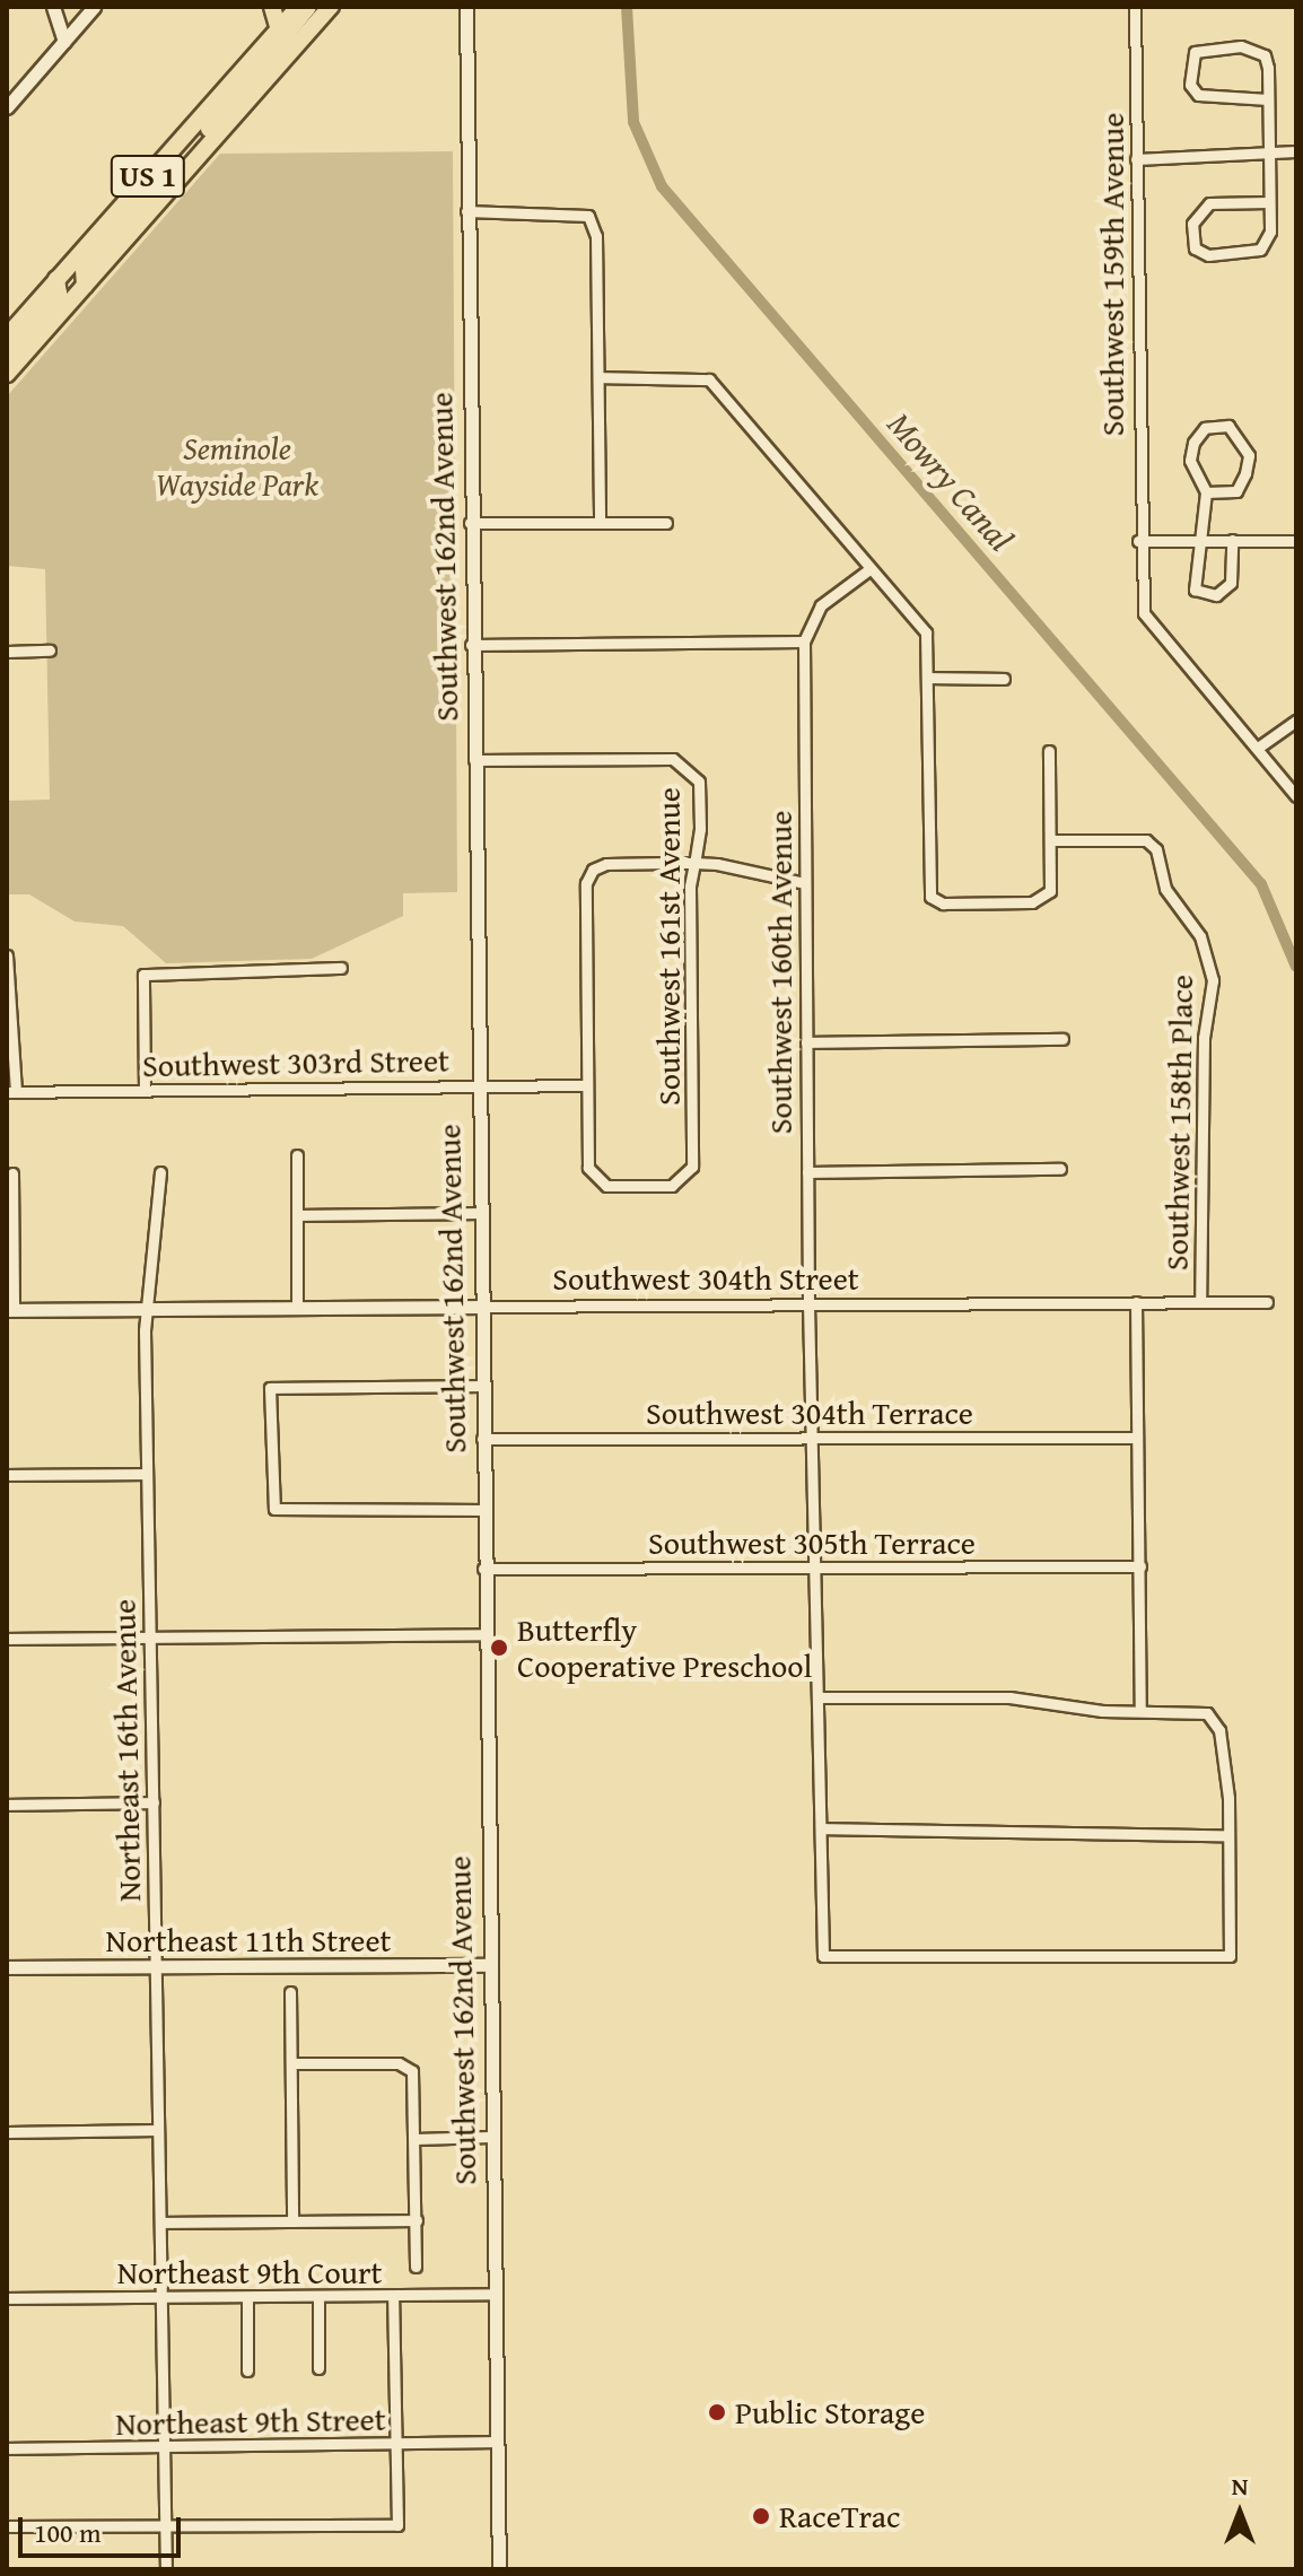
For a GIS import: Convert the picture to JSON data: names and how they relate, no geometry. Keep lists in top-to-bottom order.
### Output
{
  "streets": {
    "highway": ["US 1"],
    "street": [
      "Southwest 159th Avenue",
      "Southwest 162nd Avenue",
      "Southwest 161st Avenue",
      "Southwest 160th Avenue",
      "Southwest 303rd Street",
      "Southwest 158th Place",
      "Southwest 304th Street",
      "Southwest 304th Terrace",
      "Southwest 305th Terrace",
      "Northeast 16th Avenue",
      "Northeast 11th Street",
      "Northeast 9th Court",
      "Northeast 9th Street"
    ]
  },
  "crossings": [
    ["Southwest 162nd Avenue", "Southwest 161st Avenue"],
    ["Southwest 162nd Avenue", "Southwest 303rd Street"],
    ["Southwest 162nd Avenue", "Southwest 304th Street"],
    ["Southwest 162nd Avenue", "Southwest 304th Terrace"],
    ["Southwest 162nd Avenue", "Southwest 305th Terrace"],
    ["Southwest 162nd Avenue", "Northeast 11th Street"],
    ["Southwest 162nd Avenue", "Northeast 9th Court"],
    ["Southwest 162nd Avenue", "Northeast 9th Street"],
    ["Southwest 161st Avenue", "Southwest 303rd Street"],
    ["Southwest 160th Avenue", "Southwest 304th Street"],
    ["Southwest 160th Avenue", "Southwest 304th Terrace"],
    ["Southwest 160th Avenue", "Southwest 305th Terrace"],
    ["Southwest 158th Place", "Southwest 304th Street"],
    ["Southwest 304th Street", "Northeast 16th Avenue"],
    ["Northeast 16th Avenue", "Northeast 11th Street"],
    ["Northeast 16th Avenue", "Northeast 9th Court"],
    ["Northeast 16th Avenue", "Northeast 9th Street"]
  ],
  "water": ["Mowry Canal"],
  "parks": ["Seminole Wayside Park"],
  "places": ["Butterfly Cooperative Preschool", "Public Storage", "RaceTrac"],
  "scale_bar": "100 m",
  "north": "top"
}
